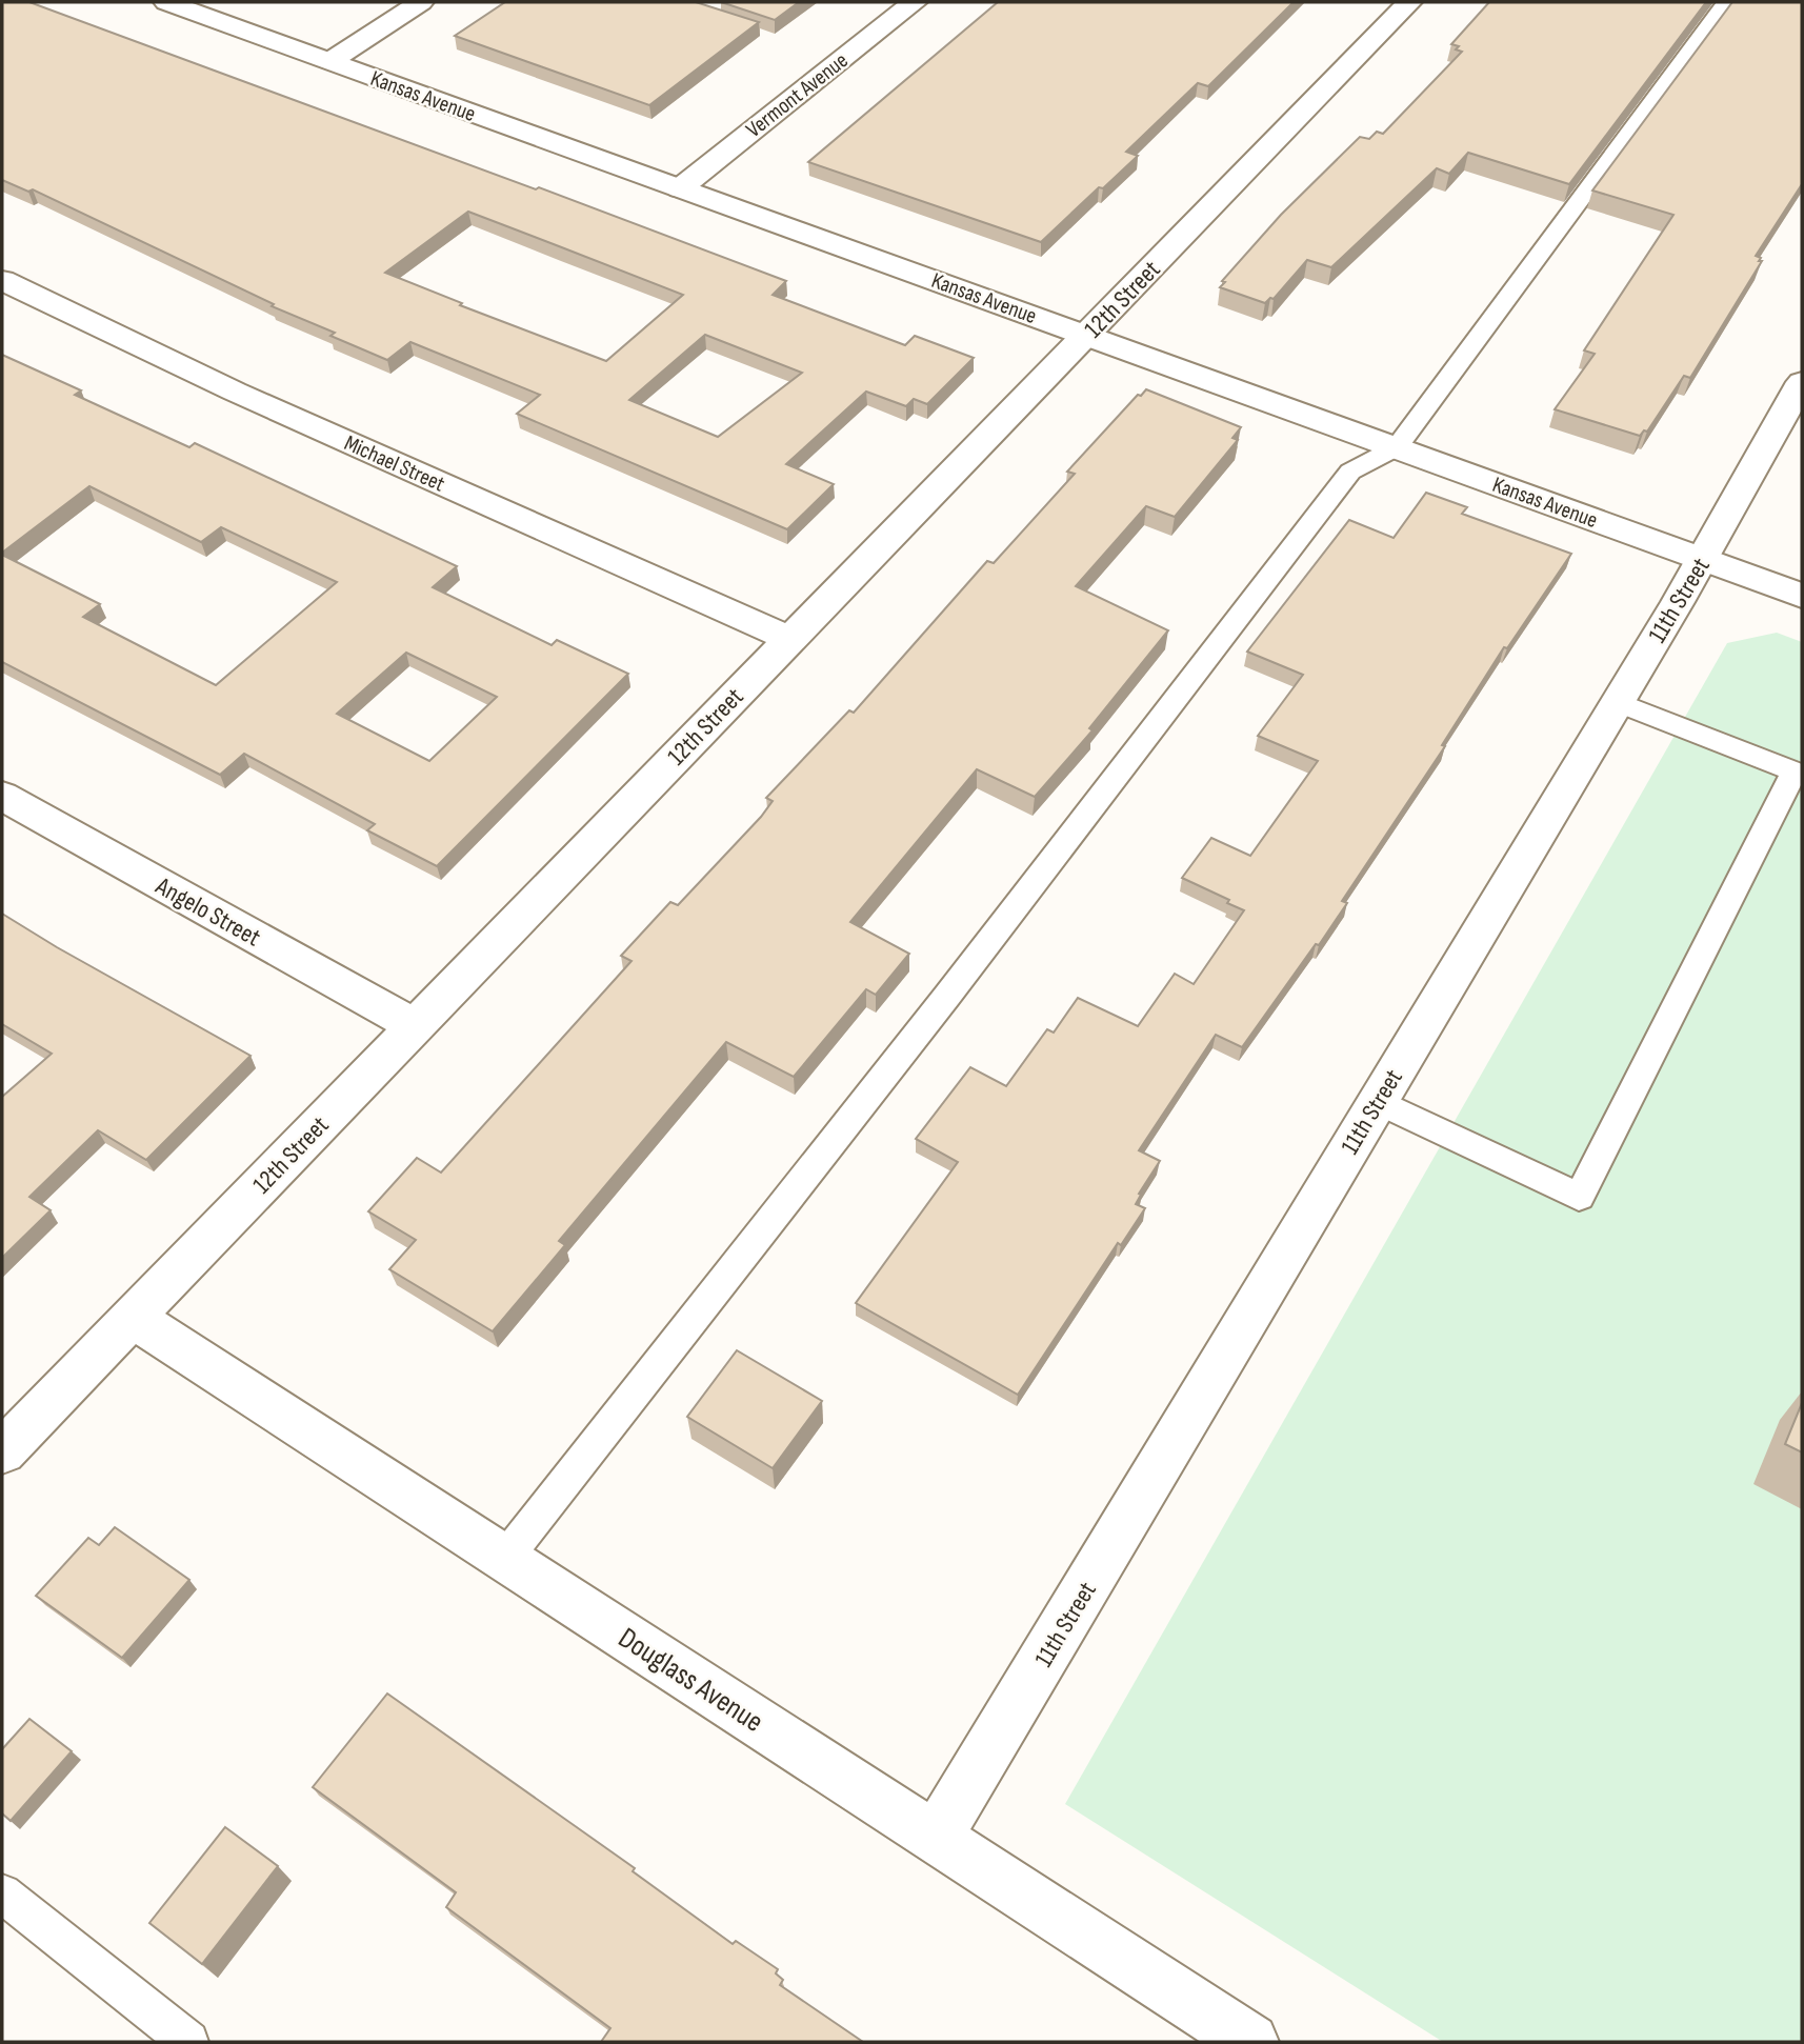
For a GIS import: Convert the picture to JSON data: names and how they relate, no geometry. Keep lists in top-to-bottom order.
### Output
{
  "streets": {
    "street": [
      "Vermont Avenue",
      "Kansas Avenue",
      "12th Street",
      "Michael Street",
      "11th Street",
      "Angelo Street",
      "Douglass Avenue"
    ]
  },
  "crossings": [
    ["Vermont Avenue", "Kansas Avenue"],
    ["Kansas Avenue", "12th Street"],
    ["Kansas Avenue", "11th Street"],
    ["12th Street", "Michael Street"],
    ["12th Street", "Angelo Street"],
    ["12th Street", "Douglass Avenue"],
    ["11th Street", "Douglass Avenue"]
  ]
}
